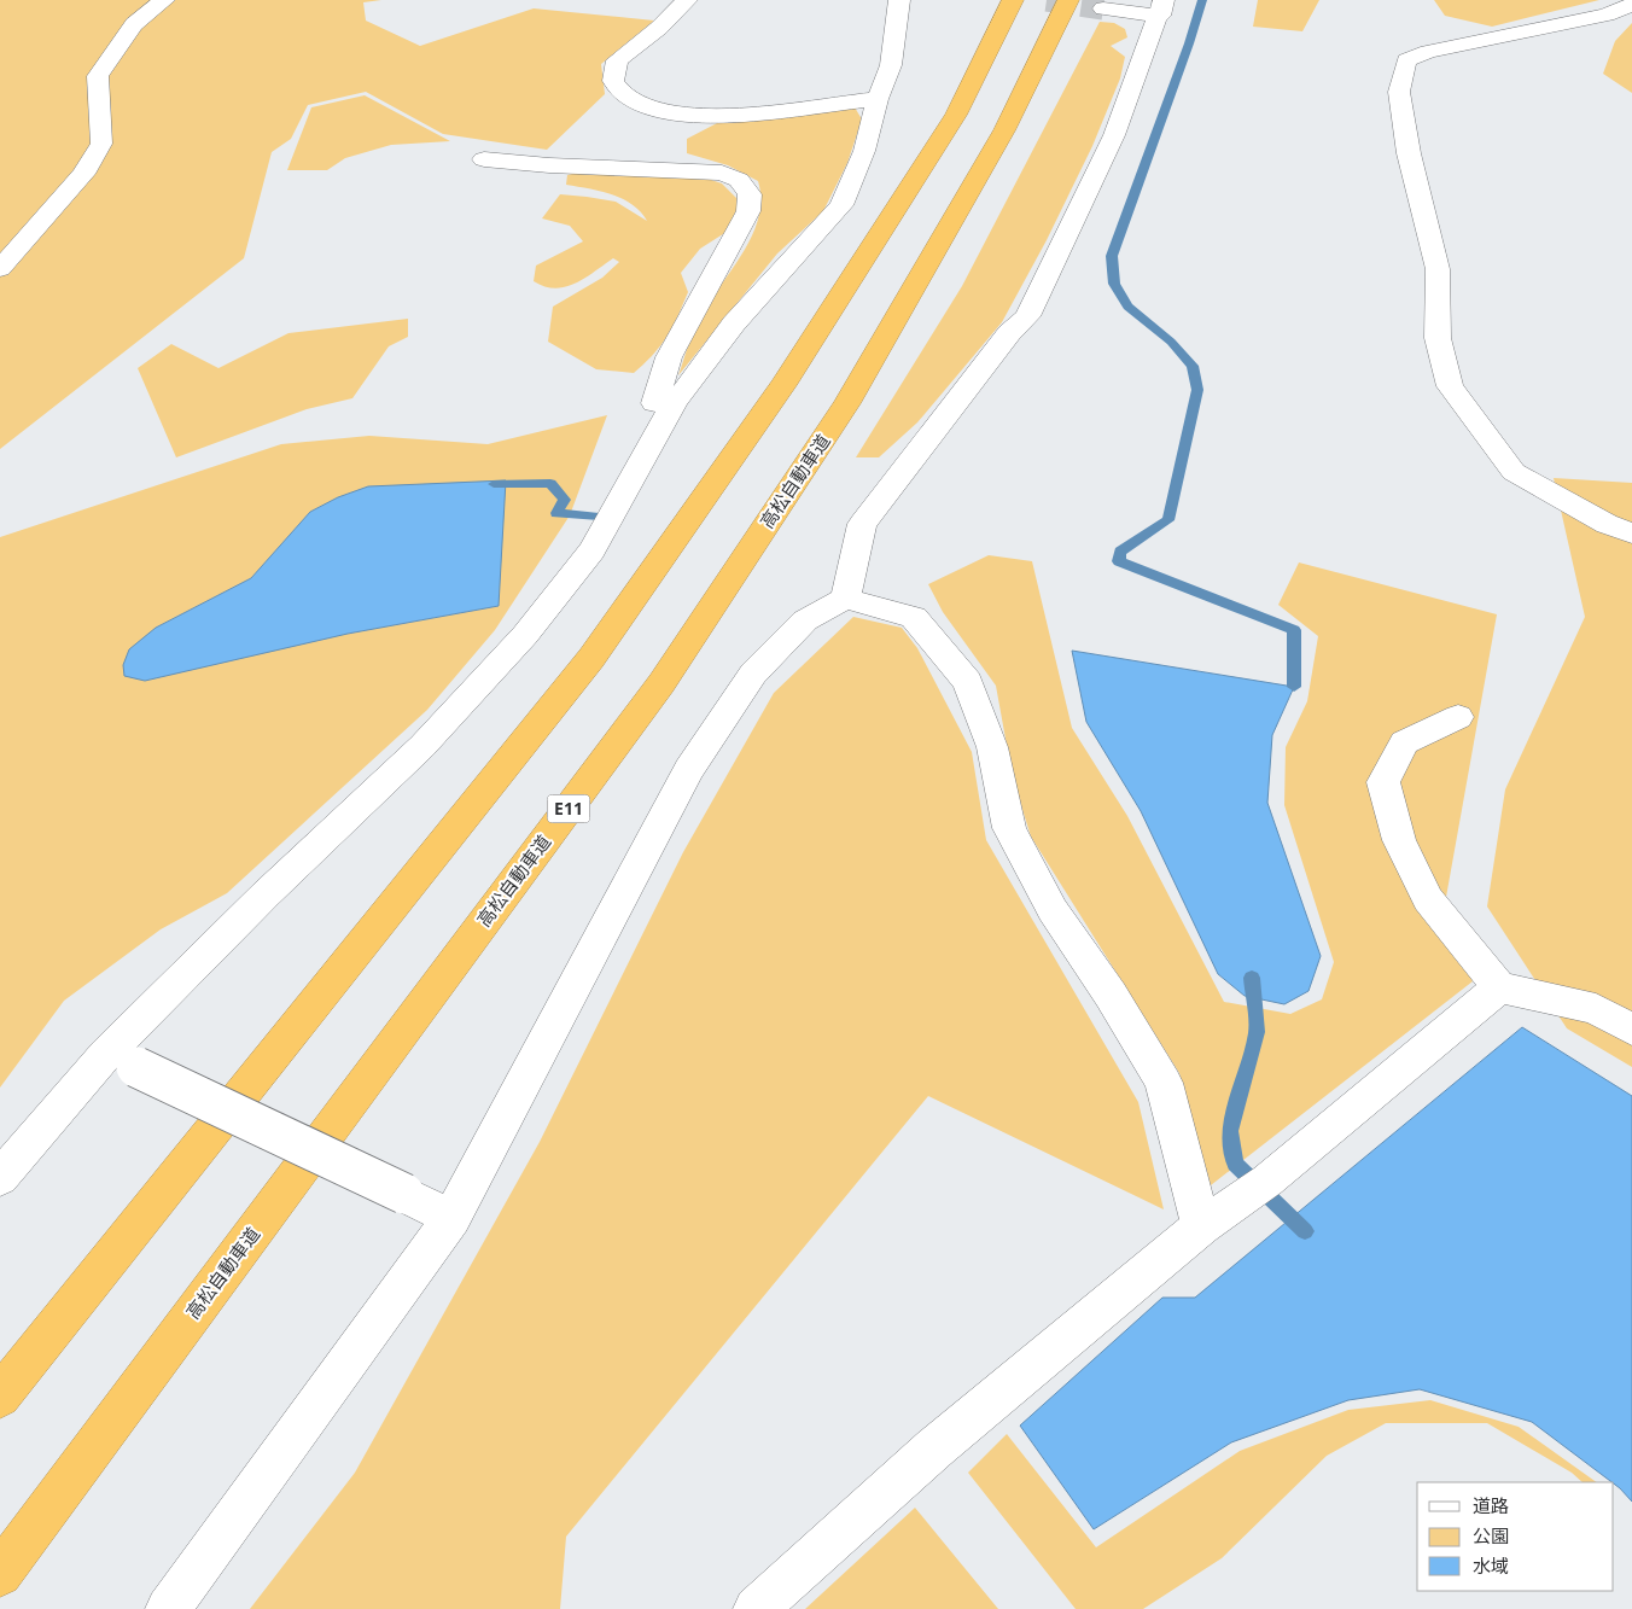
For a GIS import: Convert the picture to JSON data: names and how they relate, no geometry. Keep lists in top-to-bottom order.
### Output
{
  "streets": {
    "highway": ["高松自動車道", "E11"]
  },
  "legend": ["道路", "公園", "水域"]
}
